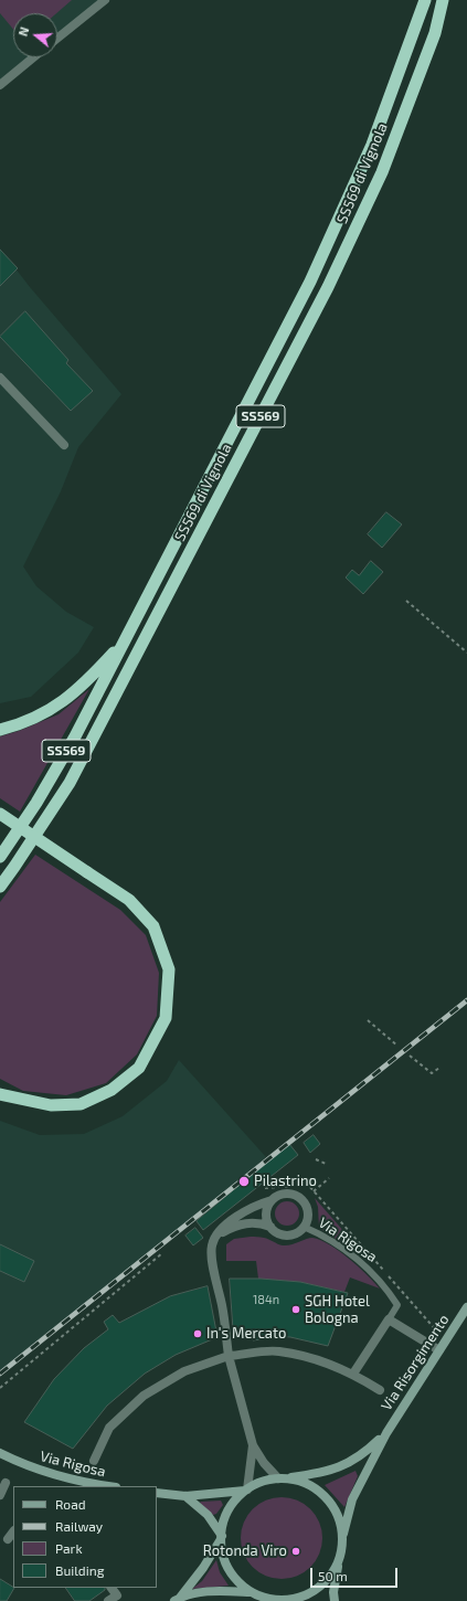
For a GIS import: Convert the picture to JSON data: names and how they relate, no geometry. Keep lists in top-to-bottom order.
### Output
{
  "streets": {
    "highway": ["SS569 di Vignola", "SS569"],
    "main road": ["Via Rigosa", "Via Risorgimento"]
  },
  "crossings": [
    ["Via Rigosa", "Via Risorgimento"]
  ],
  "places": [
    "Pilastrino",
    "SGH Hotel Bologna",
    "In's Mercato",
    "Rotonda Viro"
  ],
  "house_numbers": ["184n"],
  "legend": [
    "Road",
    "Railway",
    "Park",
    "Building"
  ],
  "scale_bar": "50 m",
  "north": "left"
}
